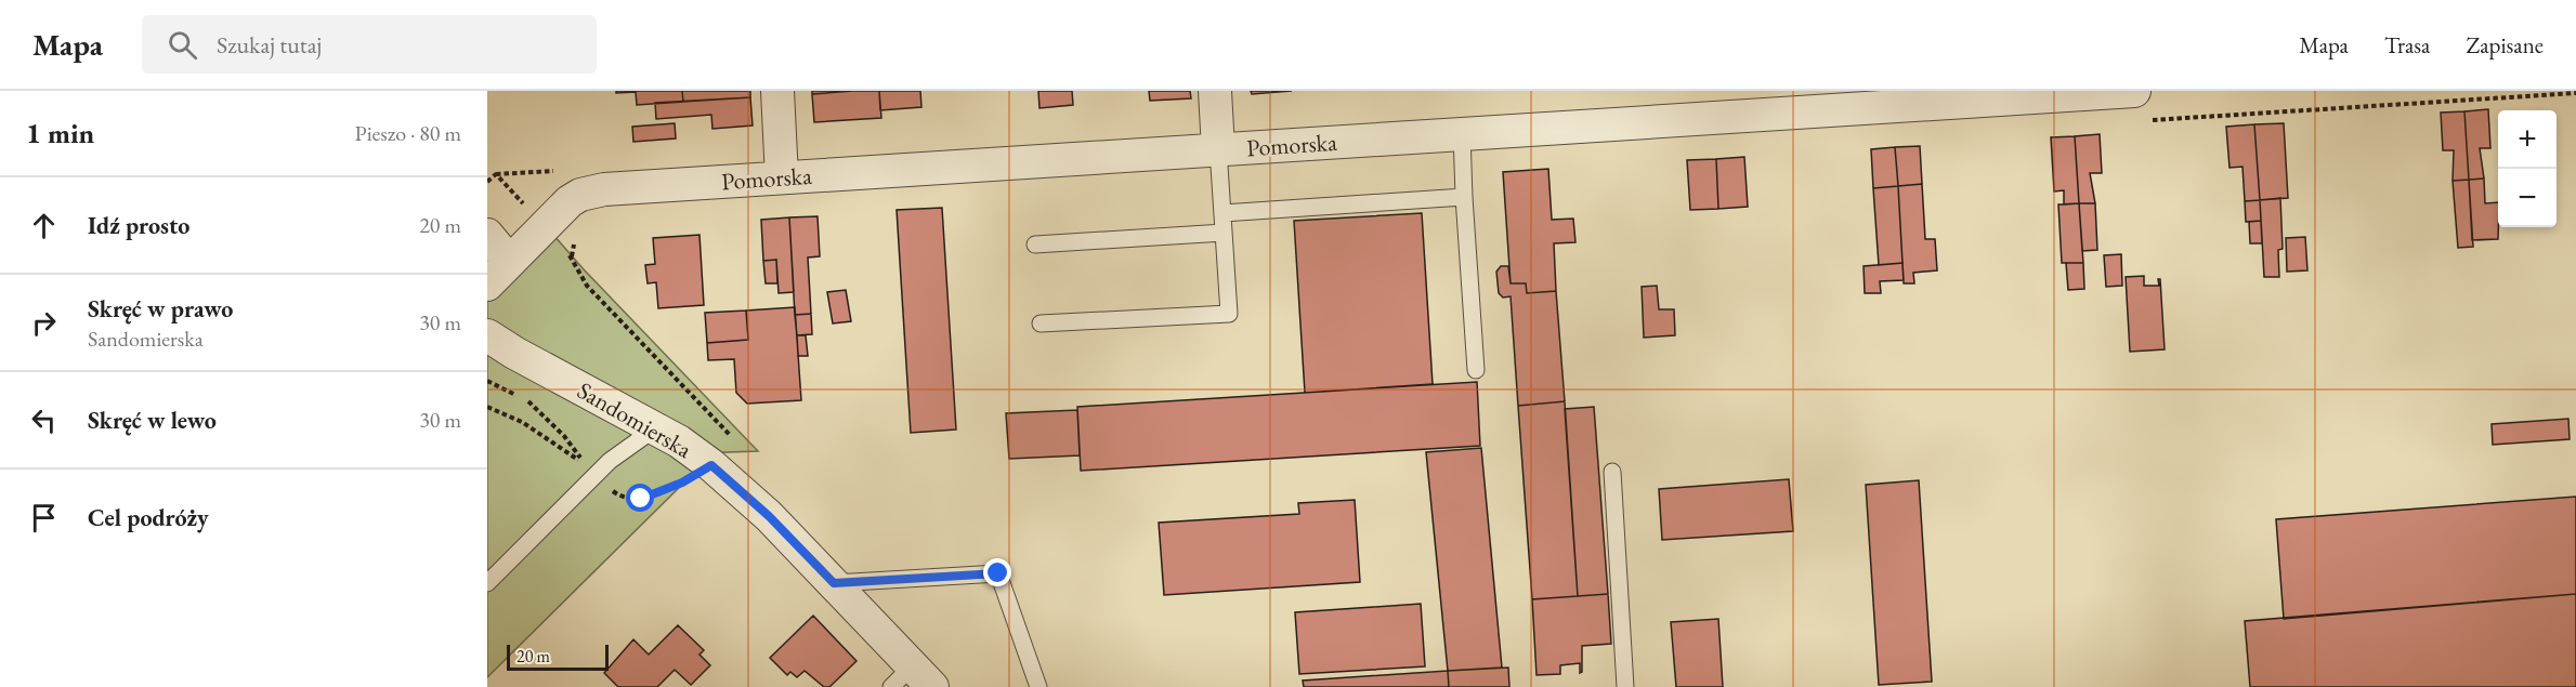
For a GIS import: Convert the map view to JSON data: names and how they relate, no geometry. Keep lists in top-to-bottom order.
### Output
{
  "streets": {
    "street": ["Pomorska", "Sandomierska"]
  },
  "scale_bar": "20 m",
  "page": {
    "header": "Mapa",
    "search": "Szukaj tutaj",
    "nav": ["Mapa", "Trasa", "Zapisane"],
    "heading": ["1 min", "Pieszo · 80 m"],
    "map_buttons": ["+", "−"],
    "list": [
      ["Idź prosto", "20 m"],
      ["Skręć w prawo", "Sandomierska", "30 m"],
      ["Skręć w lewo", "30 m"],
      "Cel podróży"
    ],
    "scale": "20 m"
  }
}
